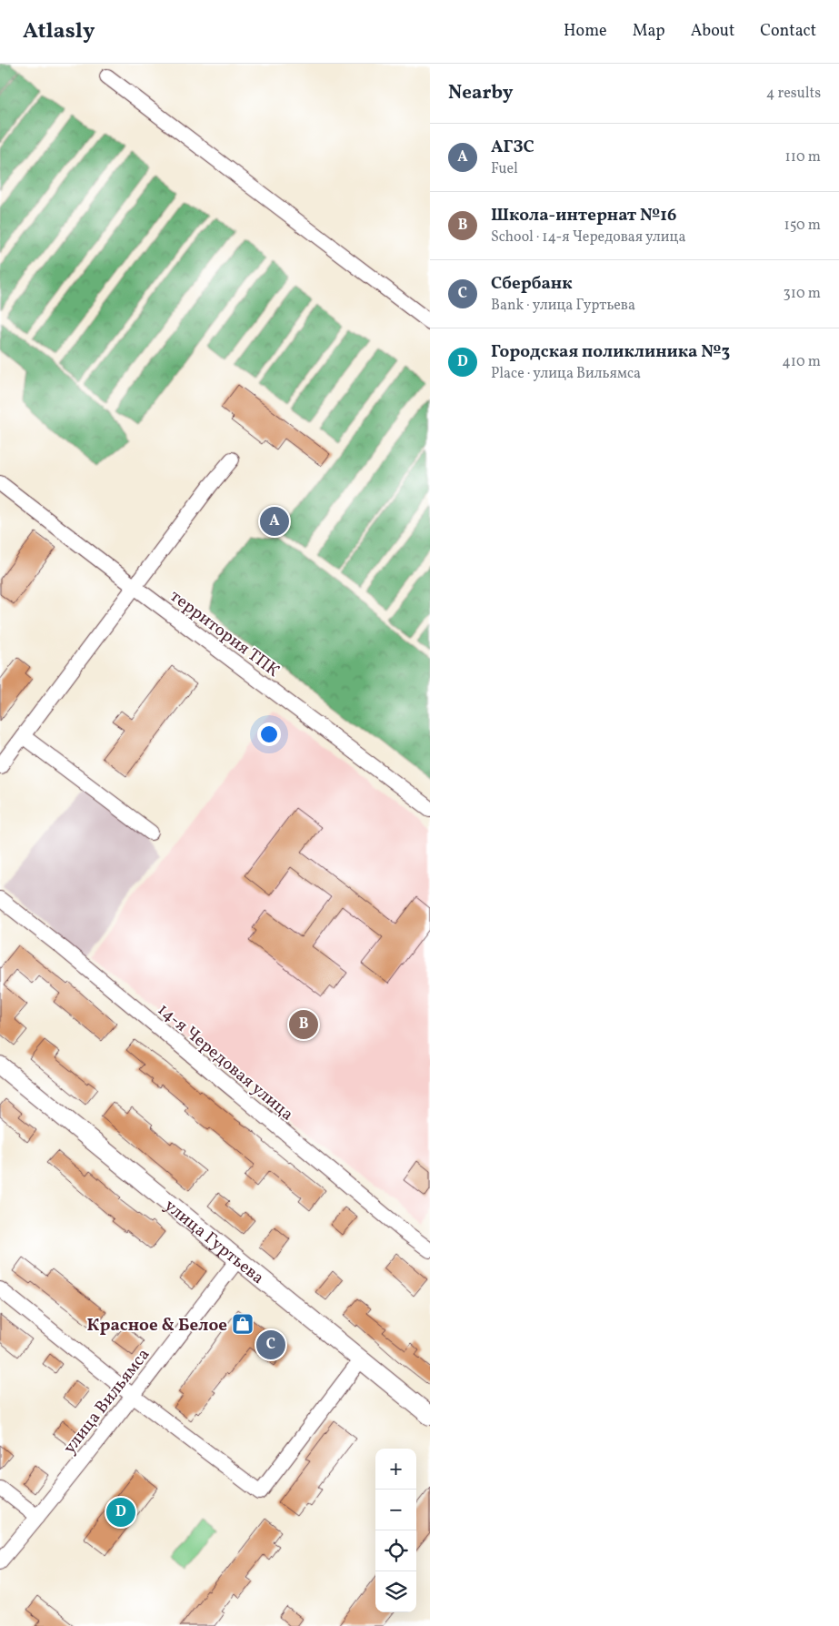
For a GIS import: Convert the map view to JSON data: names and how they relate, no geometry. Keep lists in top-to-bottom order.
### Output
{
  "streets": {
    "main road": ["улица Гуртьева"],
    "street": ["территория ТПК", "14-я Чередовая улица", "улица Вильямса"]
  },
  "crossings": [
    ["улица Гуртьева", "улица Вильямса"]
  ],
  "places": {
    "shop": ["Красное & Белое"]
  },
  "page": {
    "header": "Atlasly",
    "nav": [
      "Home",
      "Map",
      "About",
      "Contact"
    ],
    "heading": ["Nearby", "4 results"],
    "list": [
      {
        "mark": "A",
        "name": "АГЗС",
        "note": "Fuel",
        "value": "110 m"
      },
      {
        "mark": "B",
        "name": "Школа-интернат №16",
        "note": "School · 14-я Чередовая улица",
        "value": "150 m"
      },
      {
        "mark": "C",
        "name": "Сбербанк",
        "note": "Bank · улица Гуртьева",
        "value": "310 m"
      },
      {
        "mark": "D",
        "name": "Городская поликлиника №3",
        "note": "Place · улица Вильямса",
        "value": "410 m"
      }
    ],
    "pins": [
      "A",
      "B",
      "C",
      "D"
    ],
    "map_buttons": ["+", "−"]
  }
}
